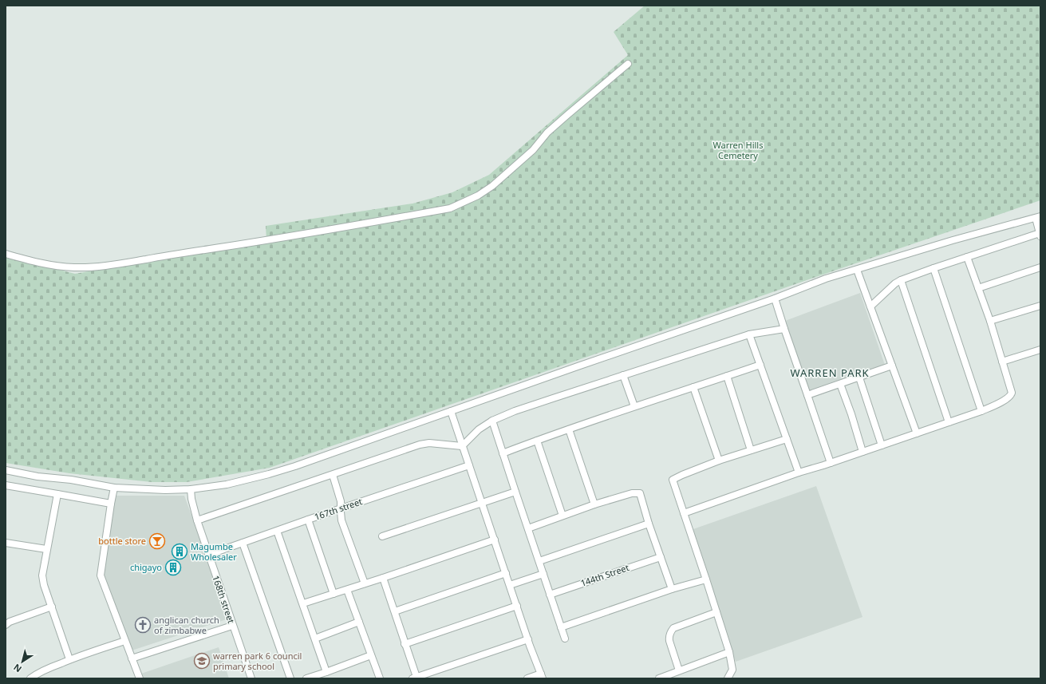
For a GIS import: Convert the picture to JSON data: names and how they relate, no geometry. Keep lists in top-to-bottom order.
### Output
{
  "streets": {
    "street": ["167th street", "144th Street", "168th street"]
  },
  "crossings": [
    ["167th street", "168th street"]
  ],
  "districts": ["WARREN PARK"],
  "parks": ["Warren Hills Cemetery"],
  "places": {
    "bar": ["bottle store"],
    "building": ["Magumbe Wholesaler", "chigayo"],
    "church": ["anglican church of zimbabwe"],
    "school or university": ["warren park 6 council primary school"]
  },
  "north": "bottom left"
}
